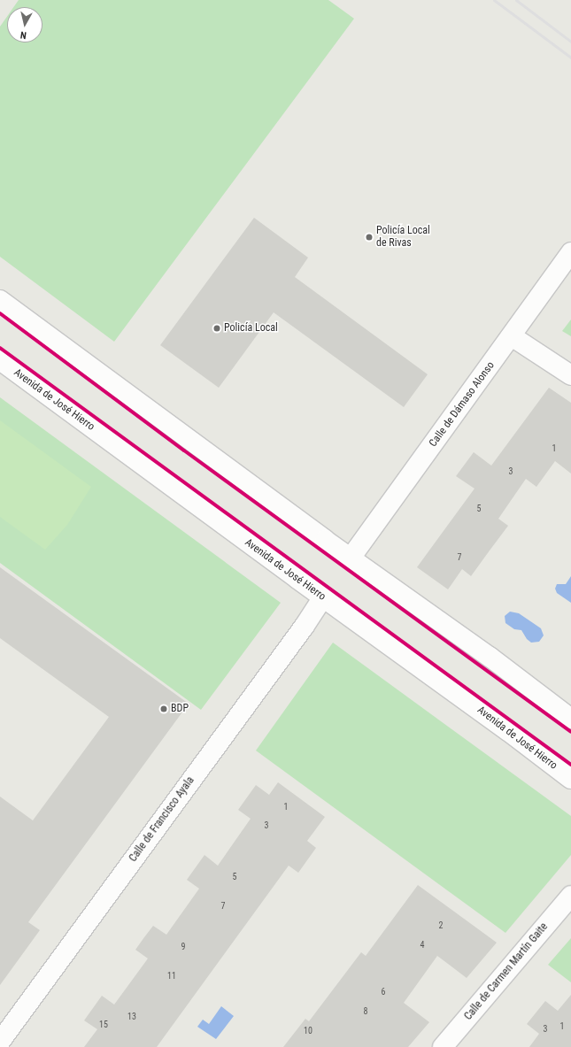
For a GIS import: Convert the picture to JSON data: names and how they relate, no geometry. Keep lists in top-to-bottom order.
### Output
{
  "streets": {
    "street": [
      "Avenida de José Hierro",
      "Calle de Dámaso Alonso",
      "Calle de Francisco Ayala",
      "Calle de Carmen Martín Gaite"
    ]
  },
  "crossings": [
    ["Avenida de José Hierro", "Calle de Francisco Ayala"]
  ],
  "places": ["Policía Local de Rivas", "Policía Local", "BDP"],
  "house_numbers": [
    "1",
    "3",
    "5",
    "7",
    "1",
    "3",
    "5",
    "7",
    "2",
    "4",
    "9",
    "11",
    "6",
    "8",
    "13",
    "15",
    "1",
    "3",
    "10"
  ],
  "north": "bottom"
}
